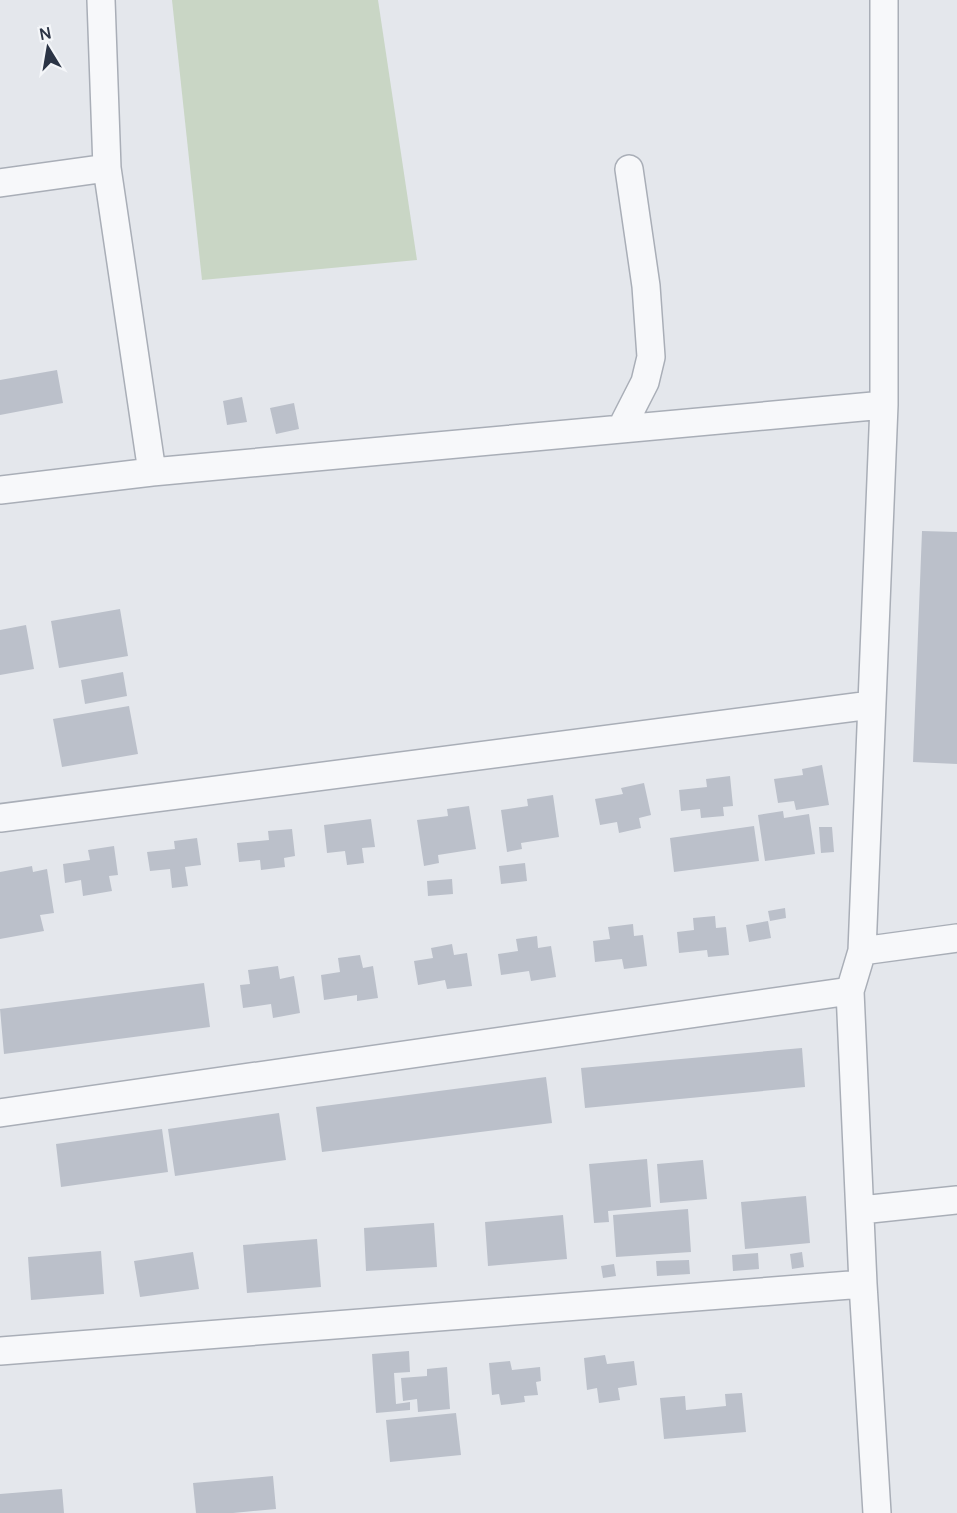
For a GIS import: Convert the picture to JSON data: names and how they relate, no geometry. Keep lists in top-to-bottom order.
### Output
{
  "north": "top"
}
